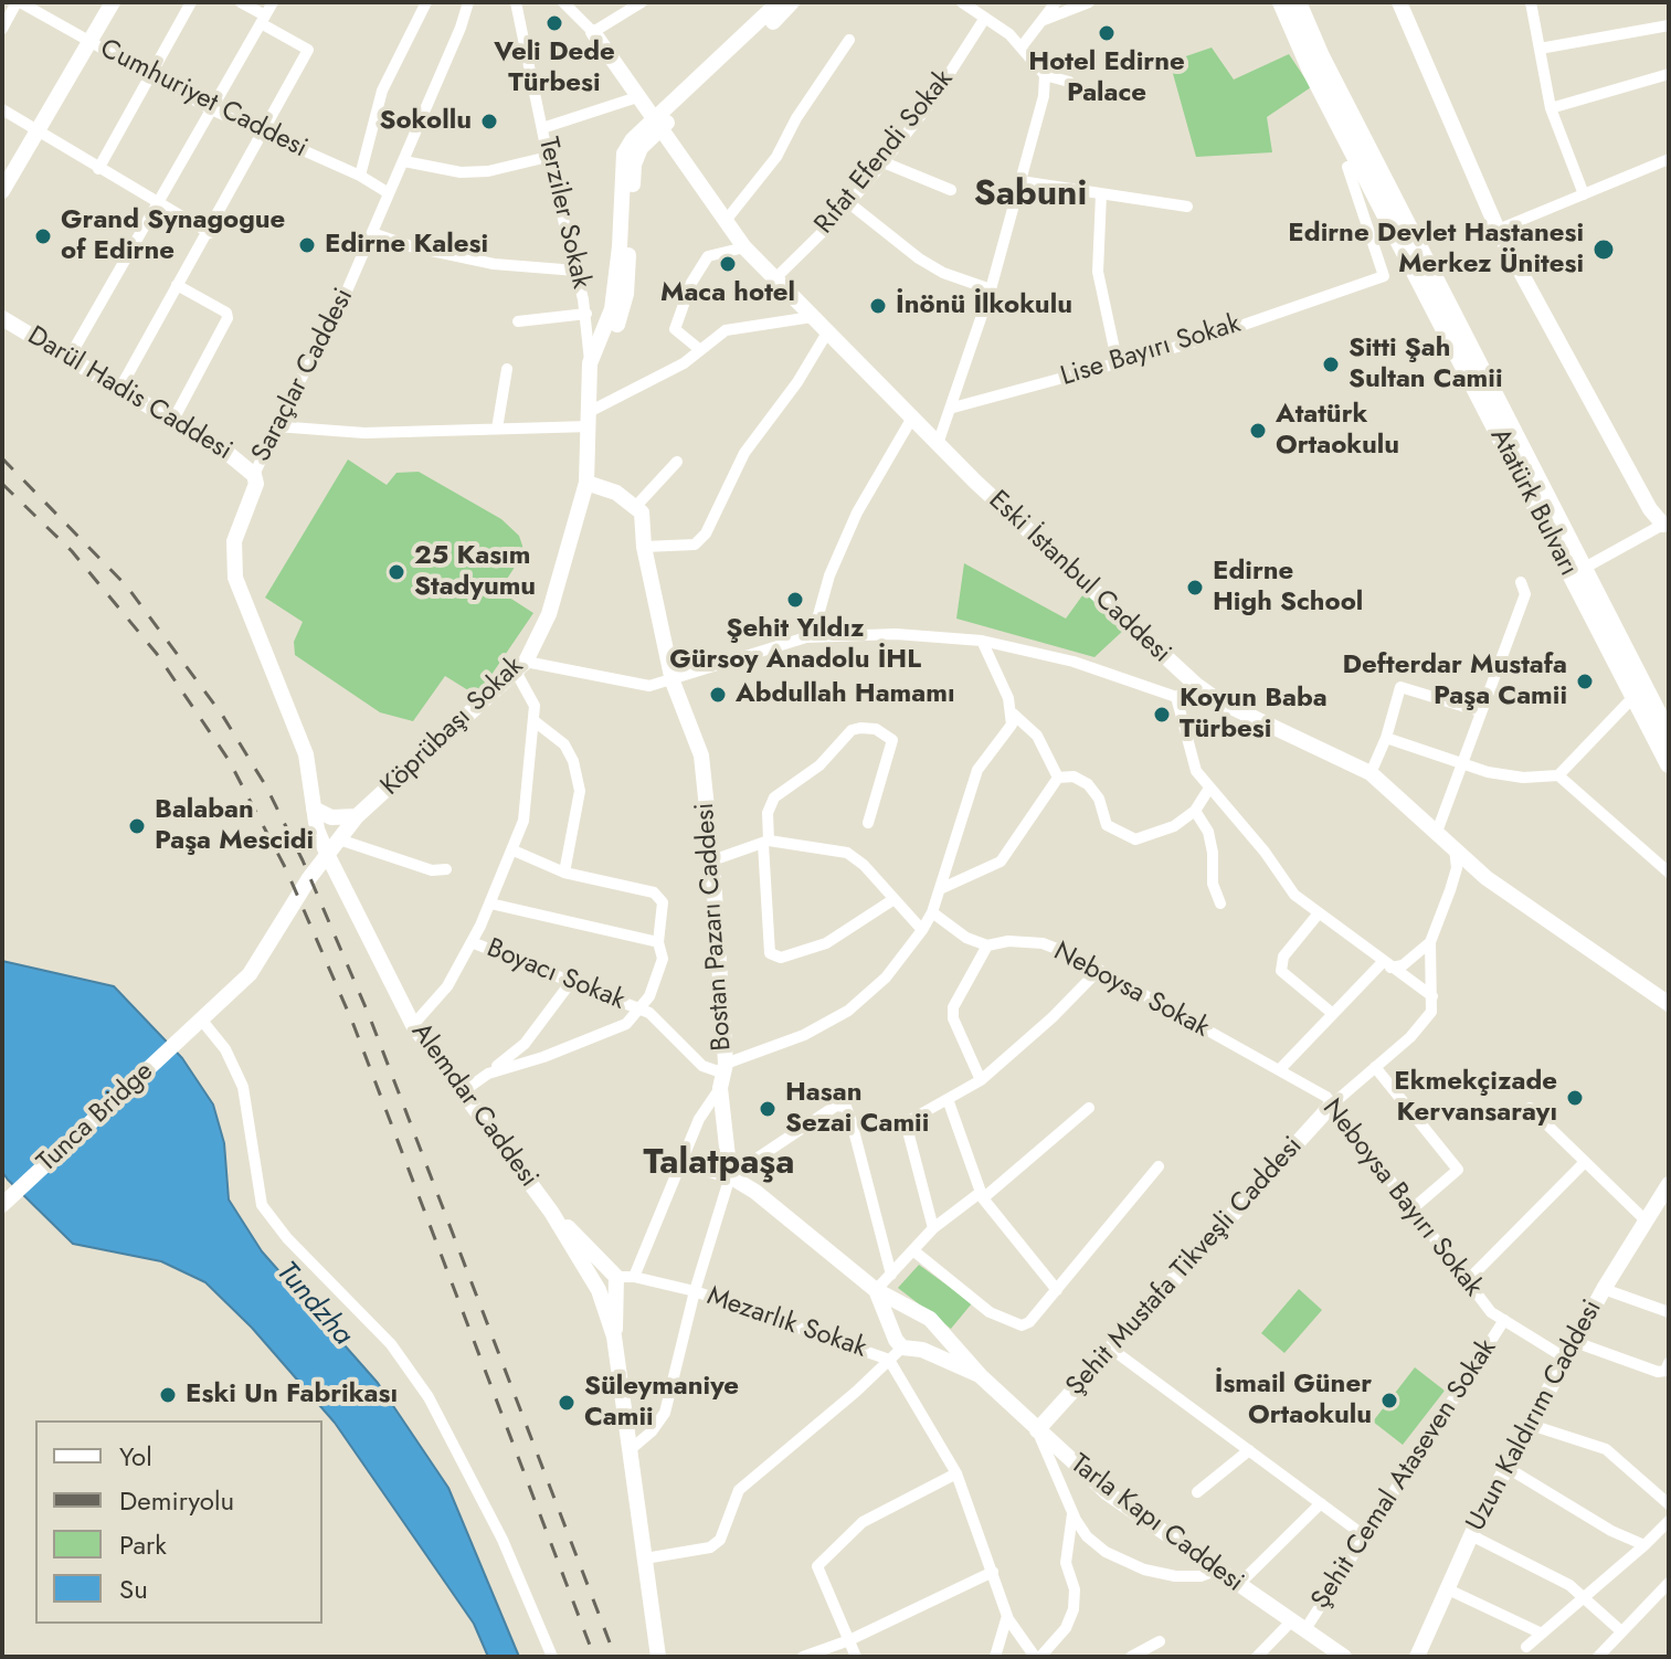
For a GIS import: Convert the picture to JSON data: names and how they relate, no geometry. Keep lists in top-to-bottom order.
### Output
{
  "streets": {
    "main road": ["Atatürk Bulvarı"],
    "street": [
      "Cumhuriyet Caddesi",
      "Rıfat Efendi Sokak",
      "Terziler Sokak",
      "Lise Bayırı Sokak",
      "Saraçlar Caddesi",
      "Darül Hadis Caddesi",
      "Eski İstanbul Caddesi",
      "Köprübaşı Sokak",
      "Bostan Pazarı Caddesi",
      "Boyacı Sokak",
      "Neboysa Sokak",
      "Alemdar Caddesi",
      "Tunca Bridge",
      "Neboysa Bayırı Sokak",
      "Şehit Mustafa Tikveşli Caddesi",
      "Mezarlık Sokak",
      "Uzun Kaldırım Caddesi",
      "Şehit Cemal Ataseven Sokak",
      "Tarla Kapı Caddesi"
    ]
  },
  "crossings": [
    ["Cumhuriyet Caddesi", "Saraçlar Caddesi"],
    ["Rıfat Efendi Sokak", "Eski İstanbul Caddesi"],
    ["Terziler Sokak", "Köprübaşı Sokak"],
    ["Saraçlar Caddesi", "Darül Hadis Caddesi"],
    ["Saraçlar Caddesi", "Köprübaşı Sokak"],
    ["Saraçlar Caddesi", "Alemdar Caddesi"],
    ["Saraçlar Caddesi", "Tunca Bridge"],
    ["Köprübaşı Sokak", "Alemdar Caddesi"],
    ["Köprübaşı Sokak", "Tunca Bridge"],
    ["Bostan Pazarı Caddesi", "Boyacı Sokak"],
    ["Bostan Pazarı Caddesi", "Mezarlık Sokak"],
    ["Bostan Pazarı Caddesi", "Tarla Kapı Caddesi"],
    ["Neboysa Sokak", "Neboysa Bayırı Sokak"],
    ["Alemdar Caddesi", "Tunca Bridge"],
    ["Neboysa Bayırı Sokak", "Şehit Mustafa Tikveşli Caddesi"],
    ["Neboysa Bayırı Sokak", "Uzun Kaldırım Caddesi"],
    ["Neboysa Bayırı Sokak", "Şehit Cemal Ataseven Sokak"],
    ["Şehit Mustafa Tikveşli Caddesi", "Tarla Kapı Caddesi"],
    ["Şehit Cemal Ataseven Sokak", "Tarla Kapı Caddesi"]
  ],
  "districts": ["Sabuni", "Talatpaşa"],
  "water": ["Tundzha"],
  "places": [
    "Veli Dede Türbesi",
    "Hotel Edirne Palace",
    "Sokollu",
    "Grand Synagogue of Edirne",
    "Edirne Kalesi",
    "Edirne Devlet Hastanesi Merkez Ünitesi",
    "Maca hotel",
    "İnönü İlkokulu",
    "Sitti Şah Sultan Camii",
    "Atatürk Ortaokulu",
    "25 Kasım Stadyumu",
    "Edirne High School",
    "Şehit Yıldız Gürsoy Anadolu İHL",
    "Defterdar Mustafa Paşa Camii",
    "Abdullah Hamamı",
    "Koyun Baba Türbesi",
    "Balaban Paşa Mescidi",
    "Ekmekçizade Kervansarayı",
    "Hasan Sezai Camii",
    "Eski Un Fabrikası",
    "İsmail Güner Ortaokulu",
    "Süleymaniye Camii"
  ],
  "legend": [
    "Yol",
    "Demiryolu",
    "Park",
    "Su"
  ]
}
